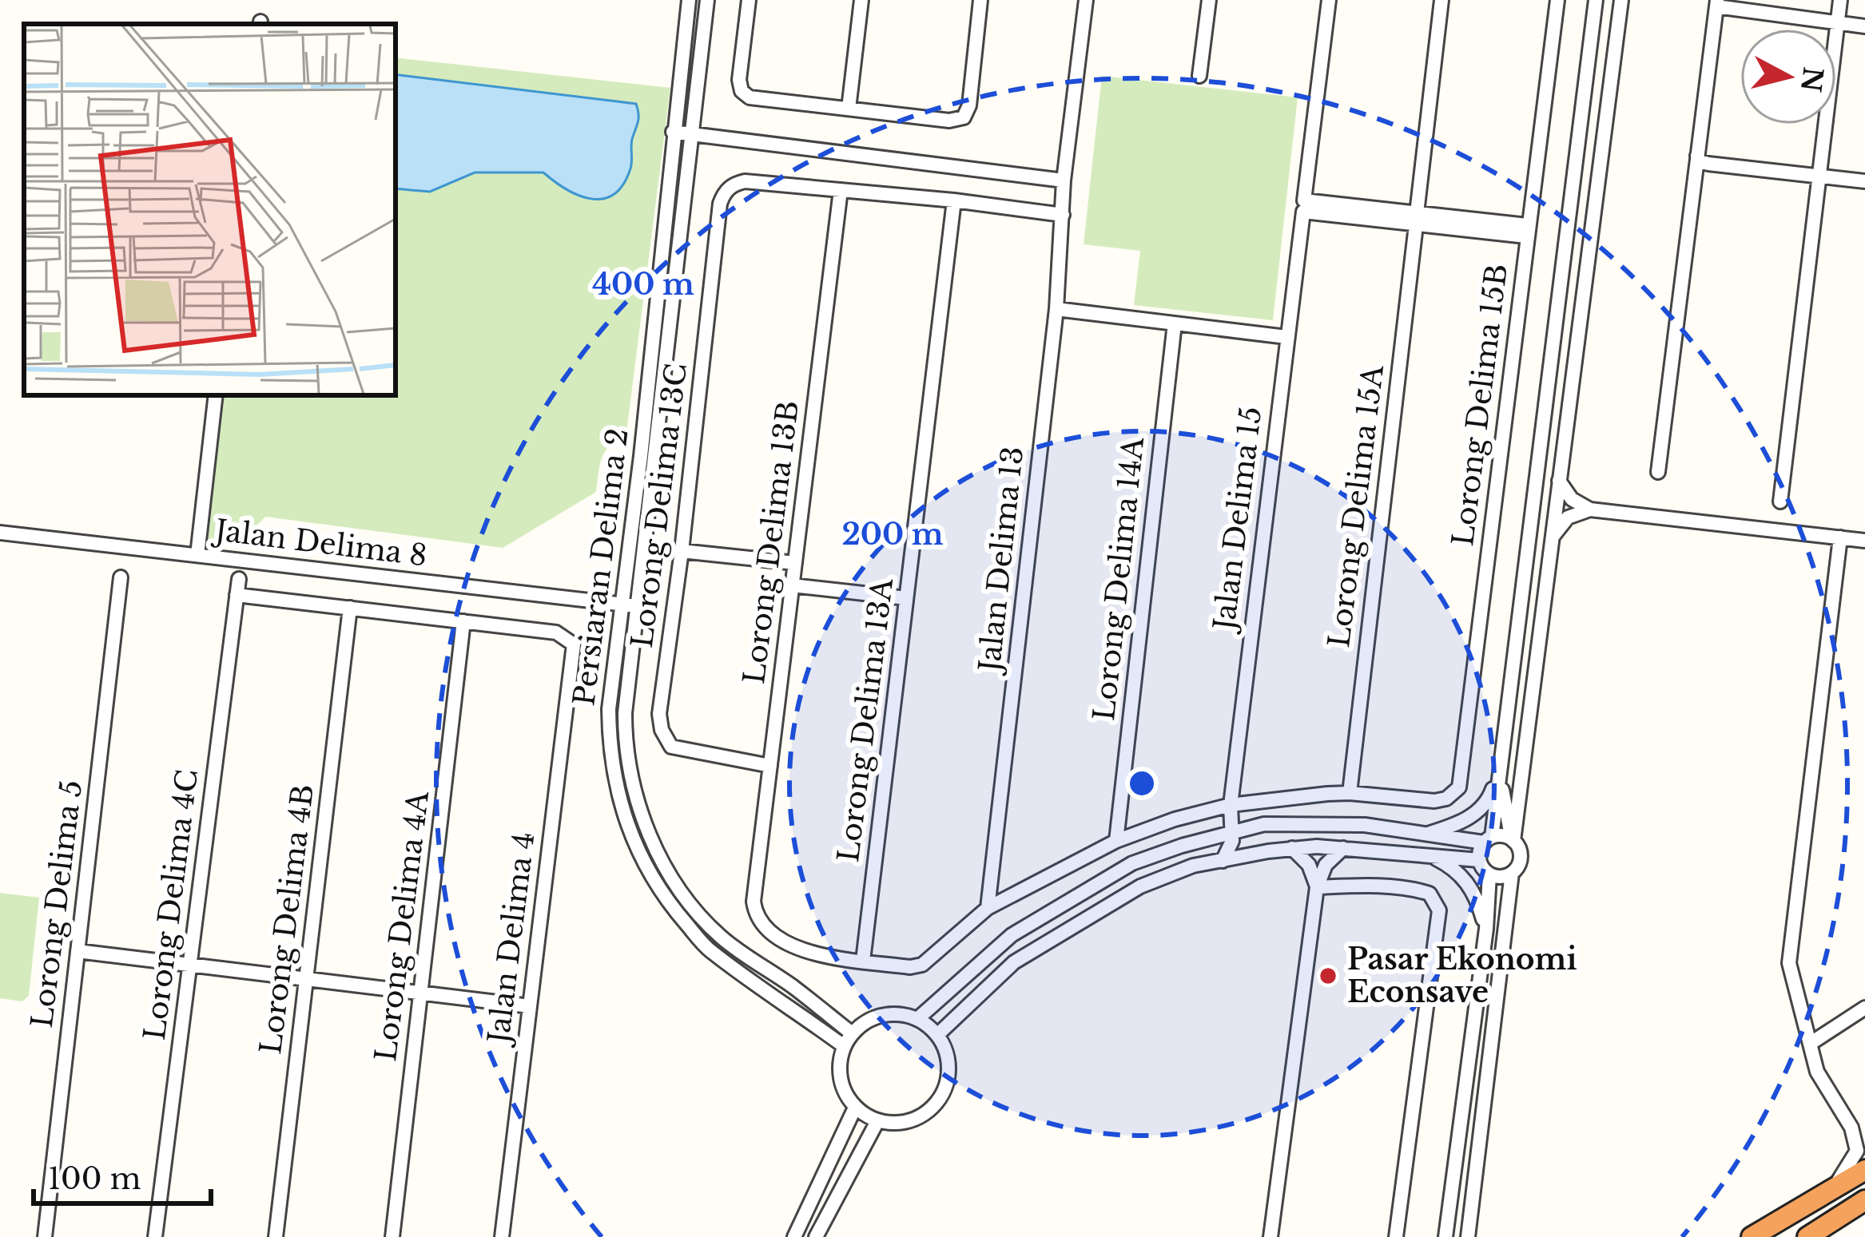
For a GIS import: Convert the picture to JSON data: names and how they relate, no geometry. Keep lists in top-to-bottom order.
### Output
{
  "streets": {
    "street": [
      "Lorong Delima 15B",
      "Lorong Delima 13C",
      "Lorong Delima 15A",
      "Jalan Delima 15",
      "Lorong Delima 13B",
      "Jalan Delima 8",
      "Jalan Delima 13",
      "Persiaran Delima 2",
      "Lorong Delima 14A",
      "Lorong Delima 13A",
      "Lorong Delima 5",
      "Lorong Delima 4C",
      "Lorong Delima 4B",
      "Lorong Delima 4A",
      "Jalan Delima 4"
    ]
  },
  "crossings": [
    ["Lorong Delima 15B", "Lorong Delima 15A"],
    ["Lorong Delima 13C", "Lorong Delima 13B"],
    ["Lorong Delima 13B", "Lorong Delima 13A"],
    ["Jalan Delima 8", "Persiaran Delima 2"],
    ["Lorong Delima 4A", "Jalan Delima 4"]
  ],
  "places": ["Pasar Ekonomi Econsave"],
  "scale_bar": "100 m",
  "north": "right",
  "rings": ["400 m", "200 m"]
}
